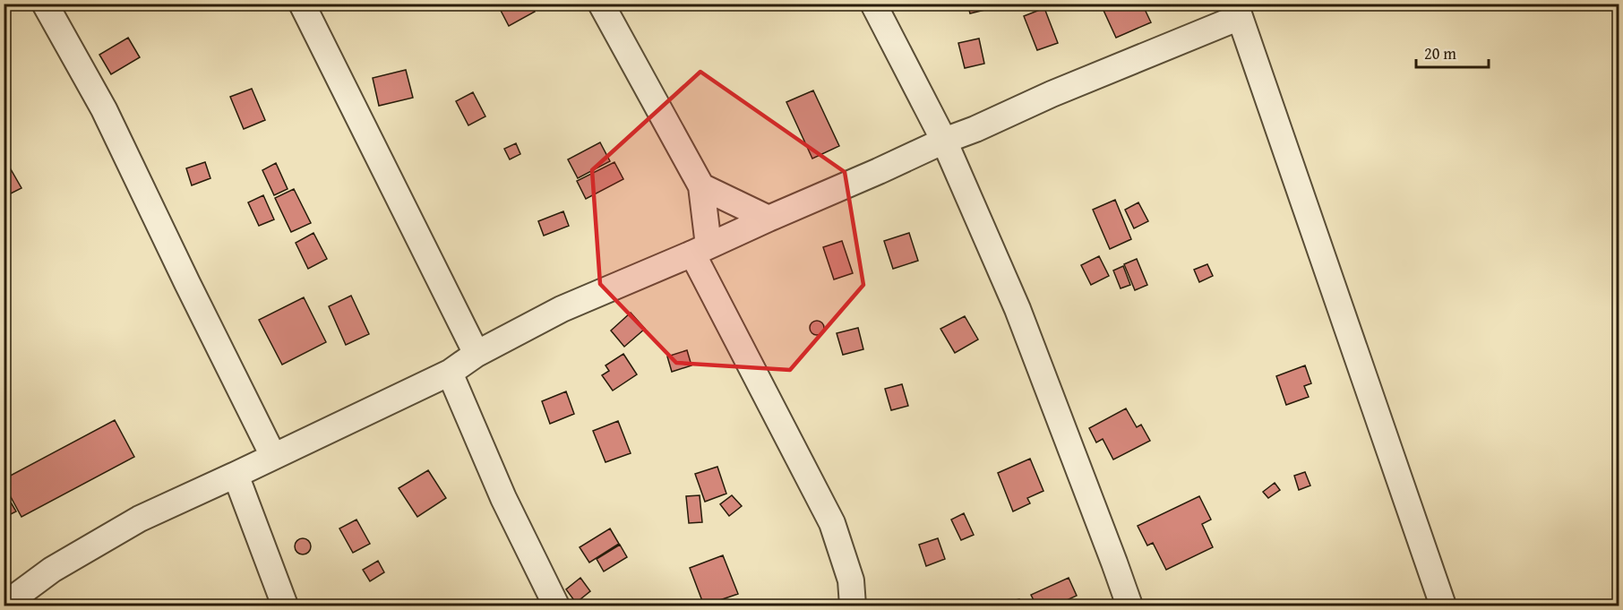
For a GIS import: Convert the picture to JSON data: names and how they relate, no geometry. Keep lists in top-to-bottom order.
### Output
{
  "scale_bar": "20 m"
}
